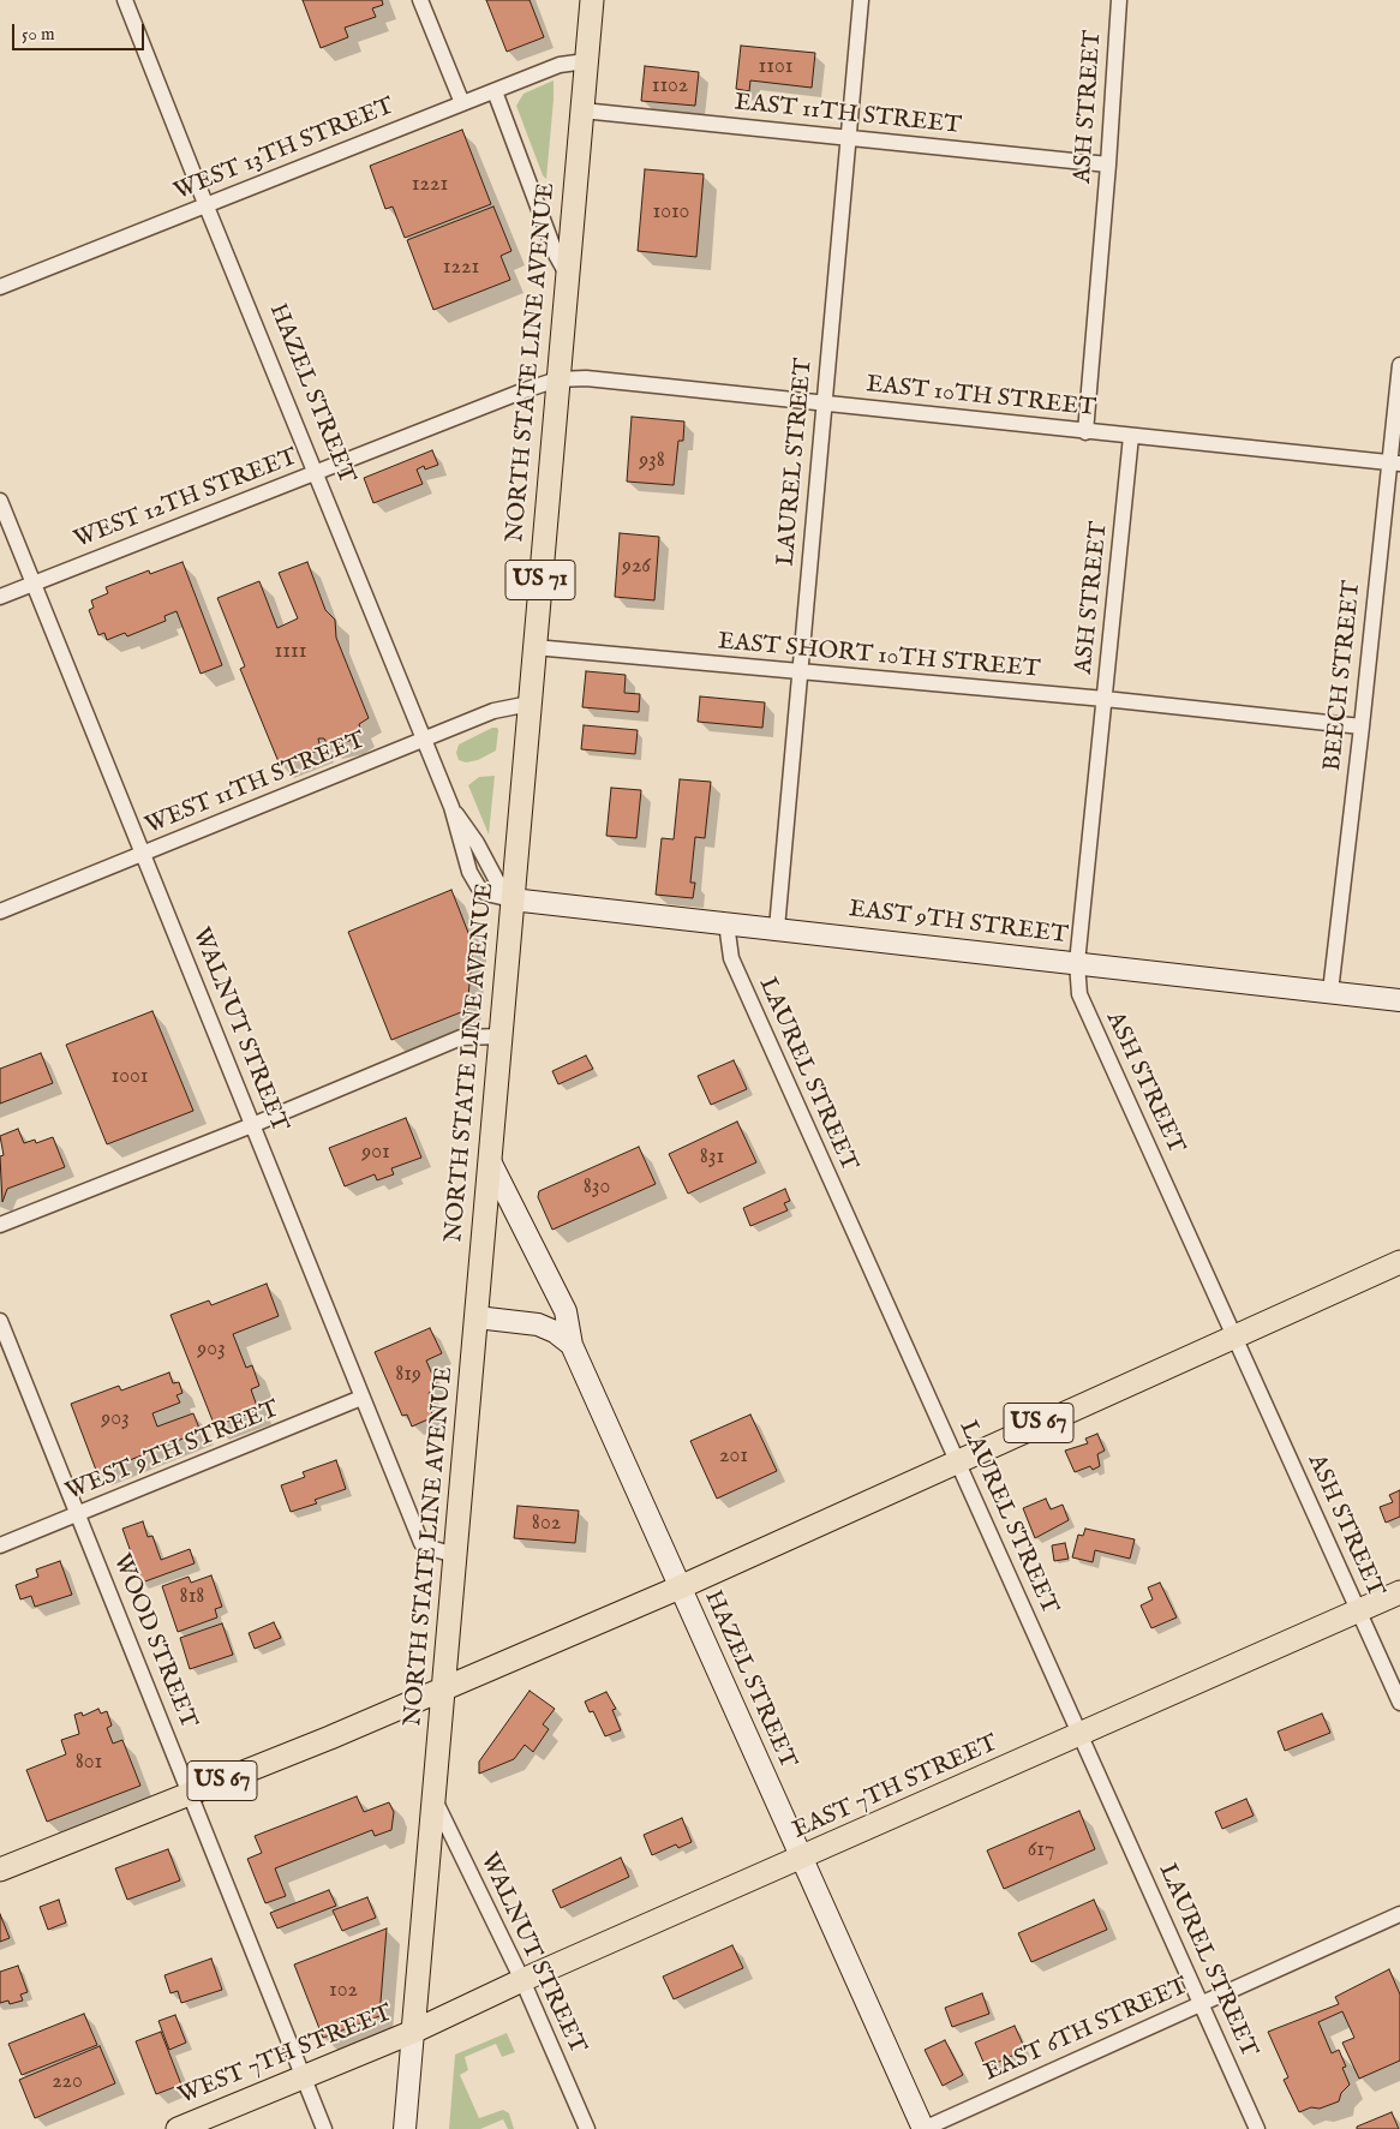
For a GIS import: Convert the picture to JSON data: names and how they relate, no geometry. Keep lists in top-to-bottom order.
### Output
{
  "streets": {
    "main road": [
      "NORTH STATE LINE AVENUE",
      "US 71",
      "US 67",
      "EAST 7TH STREET",
      "WEST 7TH STREET"
    ],
    "street": [
      "ASH STREET",
      "EAST 11TH STREET",
      "WEST 13TH STREET",
      "HAZEL STREET",
      "EAST 10TH STREET",
      "LAUREL STREET",
      "WEST 12TH STREET",
      "EAST SHORT 10TH STREET",
      "BEECH STREET",
      "WEST 11TH STREET",
      "EAST 9TH STREET",
      "WALNUT STREET",
      "WEST 9TH STREET",
      "WOOD STREET",
      "EAST 6TH STREET"
    ]
  },
  "crossings": [
    ["ASH STREET", "EAST 11TH STREET"],
    ["ASH STREET", "EAST 10TH STREET"],
    ["ASH STREET", "EAST SHORT 10TH STREET"],
    ["ASH STREET", "EAST 9TH STREET"],
    ["ASH STREET", "US 67"],
    ["ASH STREET", "EAST 7TH STREET"],
    ["EAST 11TH STREET", "NORTH STATE LINE AVENUE"],
    ["EAST 11TH STREET", "LAUREL STREET"],
    ["WEST 13TH STREET", "NORTH STATE LINE AVENUE"],
    ["WEST 13TH STREET", "HAZEL STREET"],
    ["NORTH STATE LINE AVENUE", "HAZEL STREET"],
    ["NORTH STATE LINE AVENUE", "EAST 10TH STREET"],
    ["NORTH STATE LINE AVENUE", "WEST 12TH STREET"],
    ["NORTH STATE LINE AVENUE", "EAST SHORT 10TH STREET"],
    ["NORTH STATE LINE AVENUE", "WEST 11TH STREET"],
    ["NORTH STATE LINE AVENUE", "EAST 9TH STREET"],
    ["NORTH STATE LINE AVENUE", "WALNUT STREET"],
    ["NORTH STATE LINE AVENUE", "US 67"],
    ["NORTH STATE LINE AVENUE", "EAST 7TH STREET"],
    ["NORTH STATE LINE AVENUE", "WEST 7TH STREET"],
    ["HAZEL STREET", "WEST 12TH STREET"],
    ["HAZEL STREET", "WEST 11TH STREET"],
    ["HAZEL STREET", "EAST 9TH STREET"],
    ["HAZEL STREET", "US 67"],
    ["HAZEL STREET", "EAST 7TH STREET"],
    ["HAZEL STREET", "EAST 6TH STREET"],
    ["EAST 10TH STREET", "LAUREL STREET"],
    ["EAST 10TH STREET", "WEST 12TH STREET"],
    ["EAST 10TH STREET", "BEECH STREET"],
    ["LAUREL STREET", "EAST SHORT 10TH STREET"],
    ["LAUREL STREET", "EAST 9TH STREET"],
    ["LAUREL STREET", "US 67"],
    ["LAUREL STREET", "EAST 7TH STREET"],
    ["LAUREL STREET", "EAST 6TH STREET"],
    ["WEST 12TH STREET", "WALNUT STREET"],
    ["EAST SHORT 10TH STREET", "BEECH STREET"],
    ["BEECH STREET", "EAST 9TH STREET"],
    ["WEST 11TH STREET", "WALNUT STREET"],
    ["WALNUT STREET", "WEST 9TH STREET"],
    ["WALNUT STREET", "EAST 7TH STREET"],
    ["US 67", "WOOD STREET"],
    ["WEST 9TH STREET", "WOOD STREET"],
    ["WOOD STREET", "WEST 7TH STREET"],
    ["EAST 7TH STREET", "WEST 7TH STREET"]
  ],
  "house_numbers": [
    "1101",
    "1102",
    "1221",
    "1010",
    "1221",
    "938",
    "926",
    "1111",
    "1001",
    "901",
    "831",
    "830",
    "903",
    "819",
    "903",
    "201",
    "802",
    "818",
    "801",
    "617",
    "102",
    "220"
  ],
  "scale_bar": "50 m"
}
